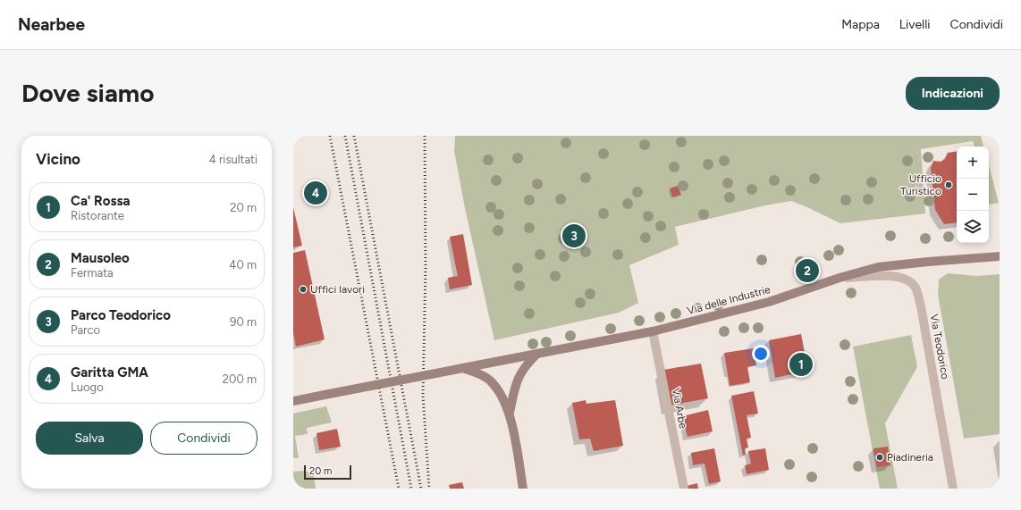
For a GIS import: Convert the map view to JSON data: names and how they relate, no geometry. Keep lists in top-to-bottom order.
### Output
{
  "streets": {
    "street": ["Via delle Industrie", "Via Teodorico", "Via Arbe"]
  },
  "crossings": [
    ["Via delle Industrie", "Via Teodorico"],
    ["Via delle Industrie", "Via Arbe"]
  ],
  "places": ["Ufficio Turistico", "Uffici lavori", "Piadineria"],
  "scale_bar": "20 m",
  "page": {
    "header": "Nearbee",
    "nav": ["Mappa", "Livelli", "Condividi"],
    "buttons": [
      "Indicazioni",
      ["Salva", "Condividi"]
    ],
    "title": "Dove siamo",
    "heading": ["Vicino", "4 risultati"],
    "map_buttons": ["+", "−"],
    "pins": [
      "4",
      "3",
      "2",
      "1"
    ],
    "list": [
      {
        "mark": "1",
        "name": "Ca' Rossa",
        "note": "Ristorante",
        "value": "20 m"
      },
      {
        "mark": "2",
        "name": "Mausoleo",
        "note": "Fermata",
        "value": "40 m"
      },
      {
        "mark": "3",
        "name": "Parco Teodorico",
        "note": "Parco",
        "value": "90 m"
      },
      {
        "mark": "4",
        "name": "Garitta GMA",
        "note": "Luogo",
        "value": "200 m"
      }
    ],
    "scale": "20 m"
  }
}
